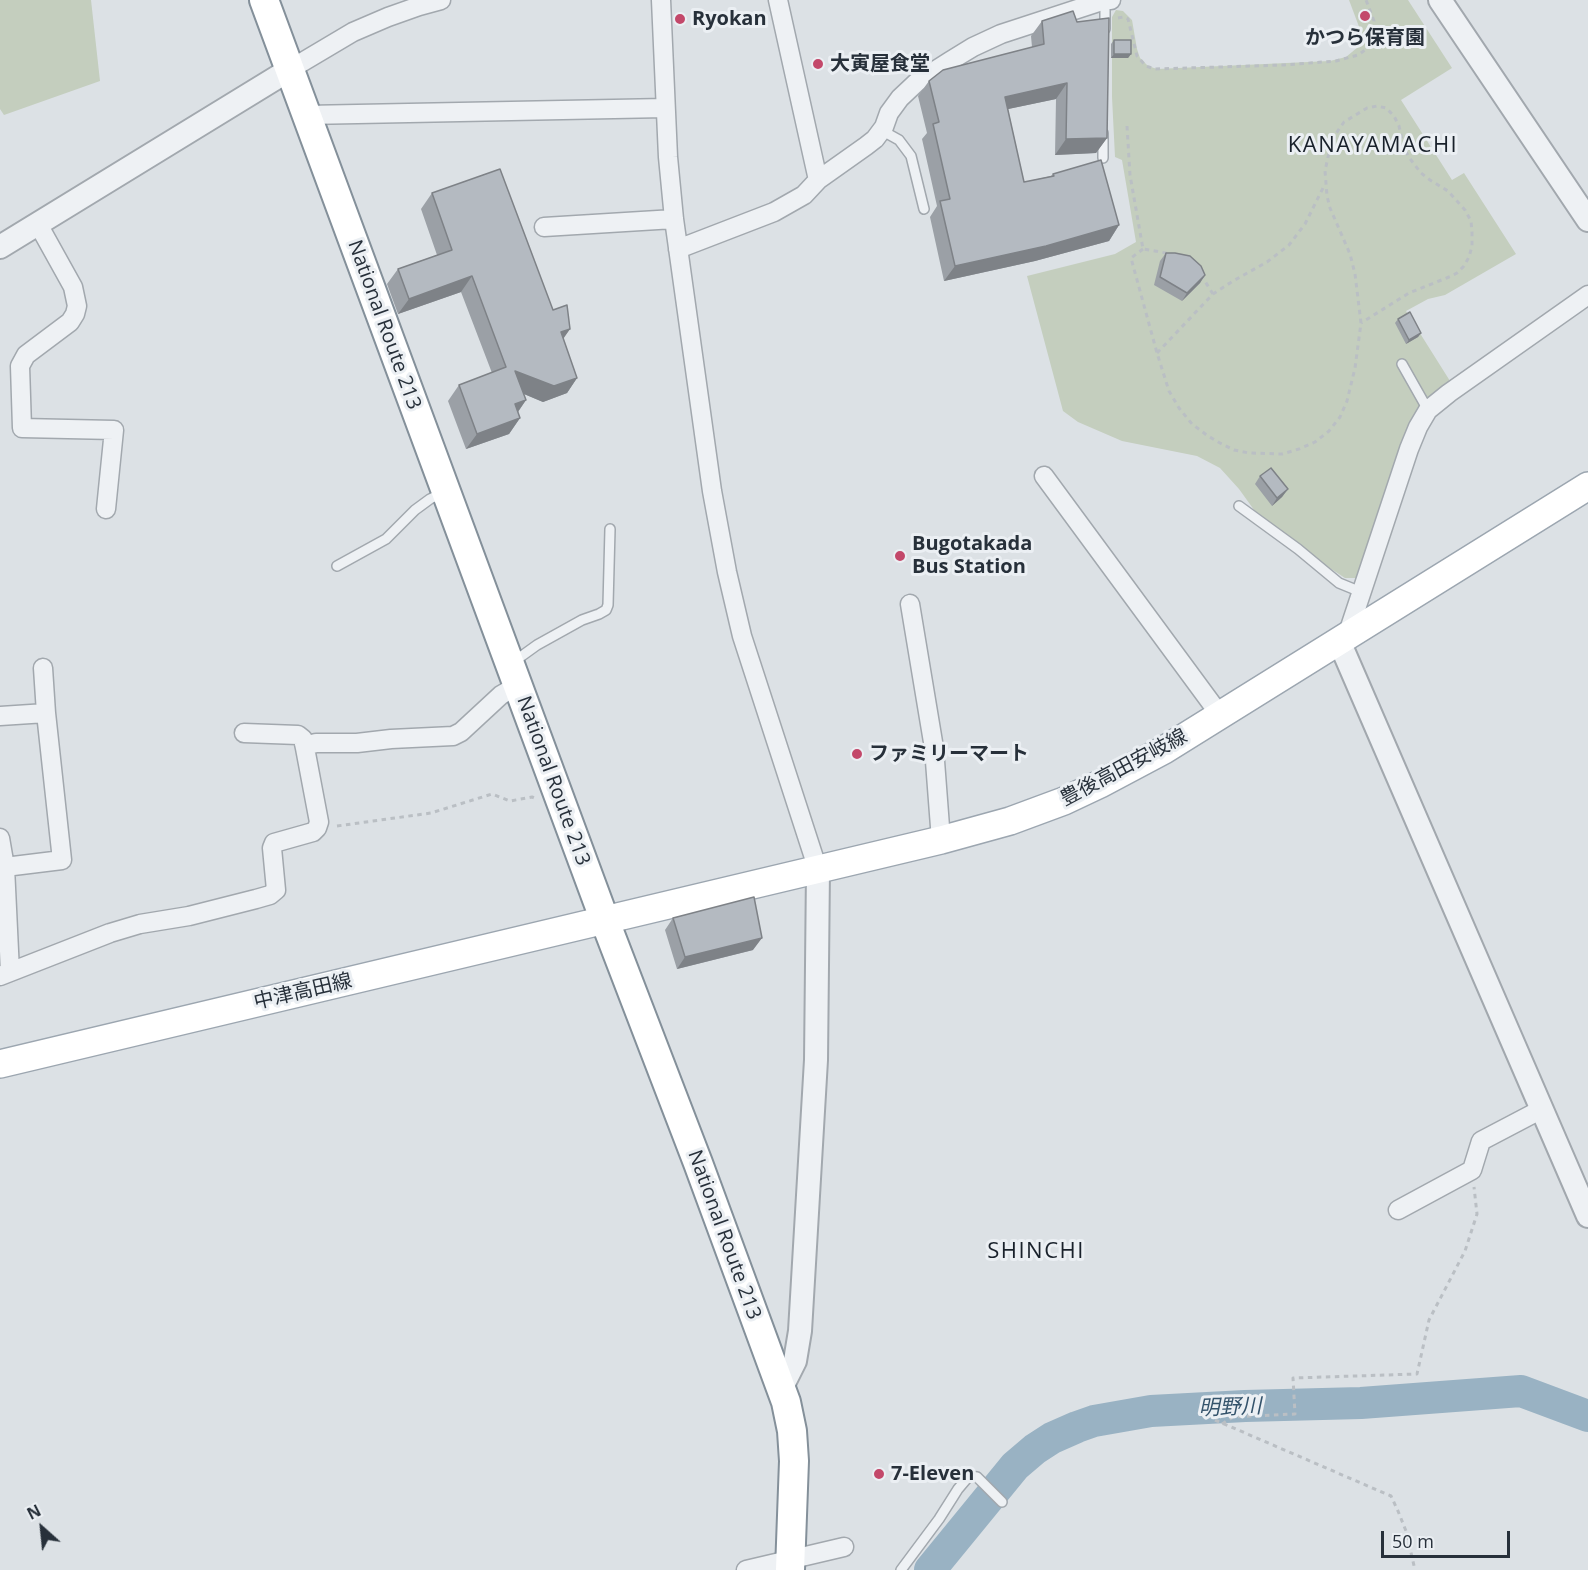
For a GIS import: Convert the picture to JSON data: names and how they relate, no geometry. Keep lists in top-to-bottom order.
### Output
{
  "streets": {
    "highway": ["National Route 213"],
    "main road": ["豊後高田安岐線", "中津高田線"]
  },
  "crossings": [
    ["National Route 213", "豊後高田安岐線"],
    ["National Route 213", "中津高田線"],
    ["豊後高田安岐線", "中津高田線"]
  ],
  "districts": ["KANAYAMACHI", "SHINCHI"],
  "water": ["明野川"],
  "places": [
    "かつら保育園",
    "Ryokan",
    "大寅屋食堂",
    "Bugotakada Bus Station",
    "ファミリーマート",
    "7-Eleven"
  ],
  "scale_bar": "50 m",
  "north": "top left"
}
